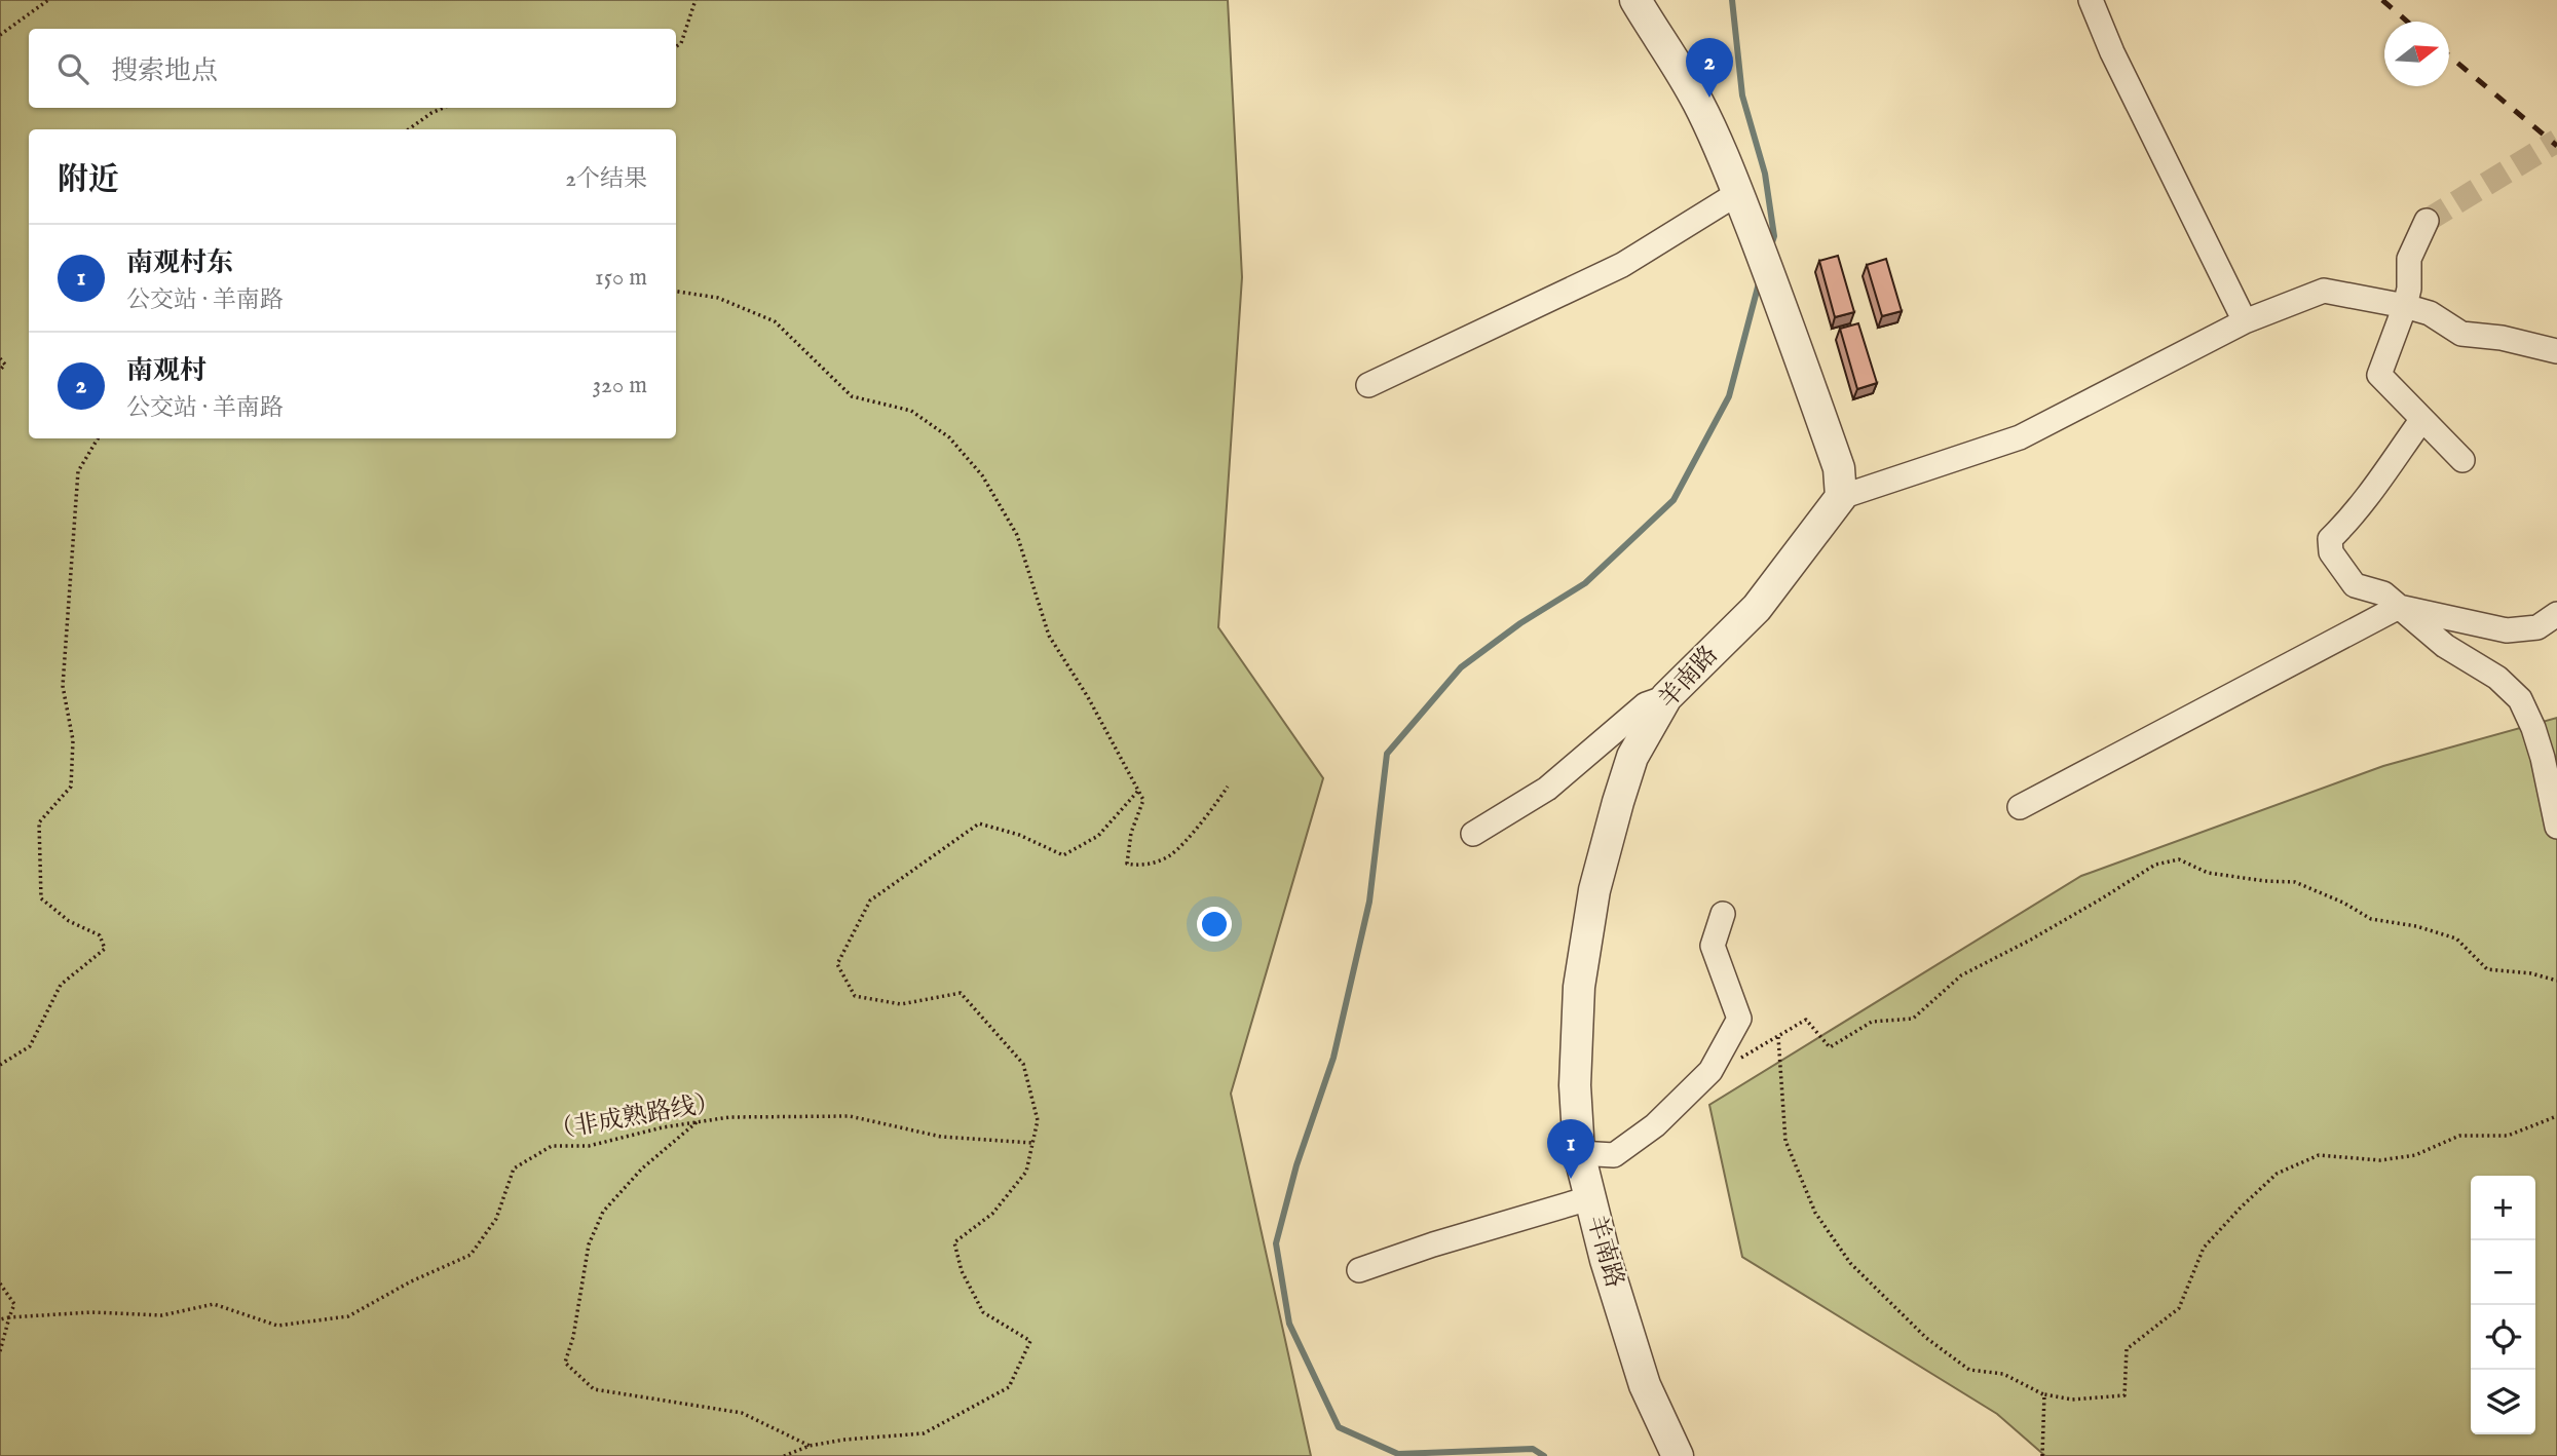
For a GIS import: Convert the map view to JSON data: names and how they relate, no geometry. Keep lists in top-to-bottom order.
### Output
{
  "streets": {
    "street": ["羊南路"],
    "path": ["（非成熟路线）"]
  },
  "north": "right",
  "page": {
    "search": "搜索地点",
    "pins": ["2", "1"],
    "heading": ["附近", "2个结果"],
    "list": [
      {
        "mark": "1",
        "name": "南观村东",
        "note": "公交站 · 羊南路",
        "value": "150 m"
      },
      {
        "mark": "2",
        "name": "南观村",
        "note": "公交站 · 羊南路",
        "value": "320 m"
      }
    ],
    "map_buttons": ["+", "−"]
  }
}
